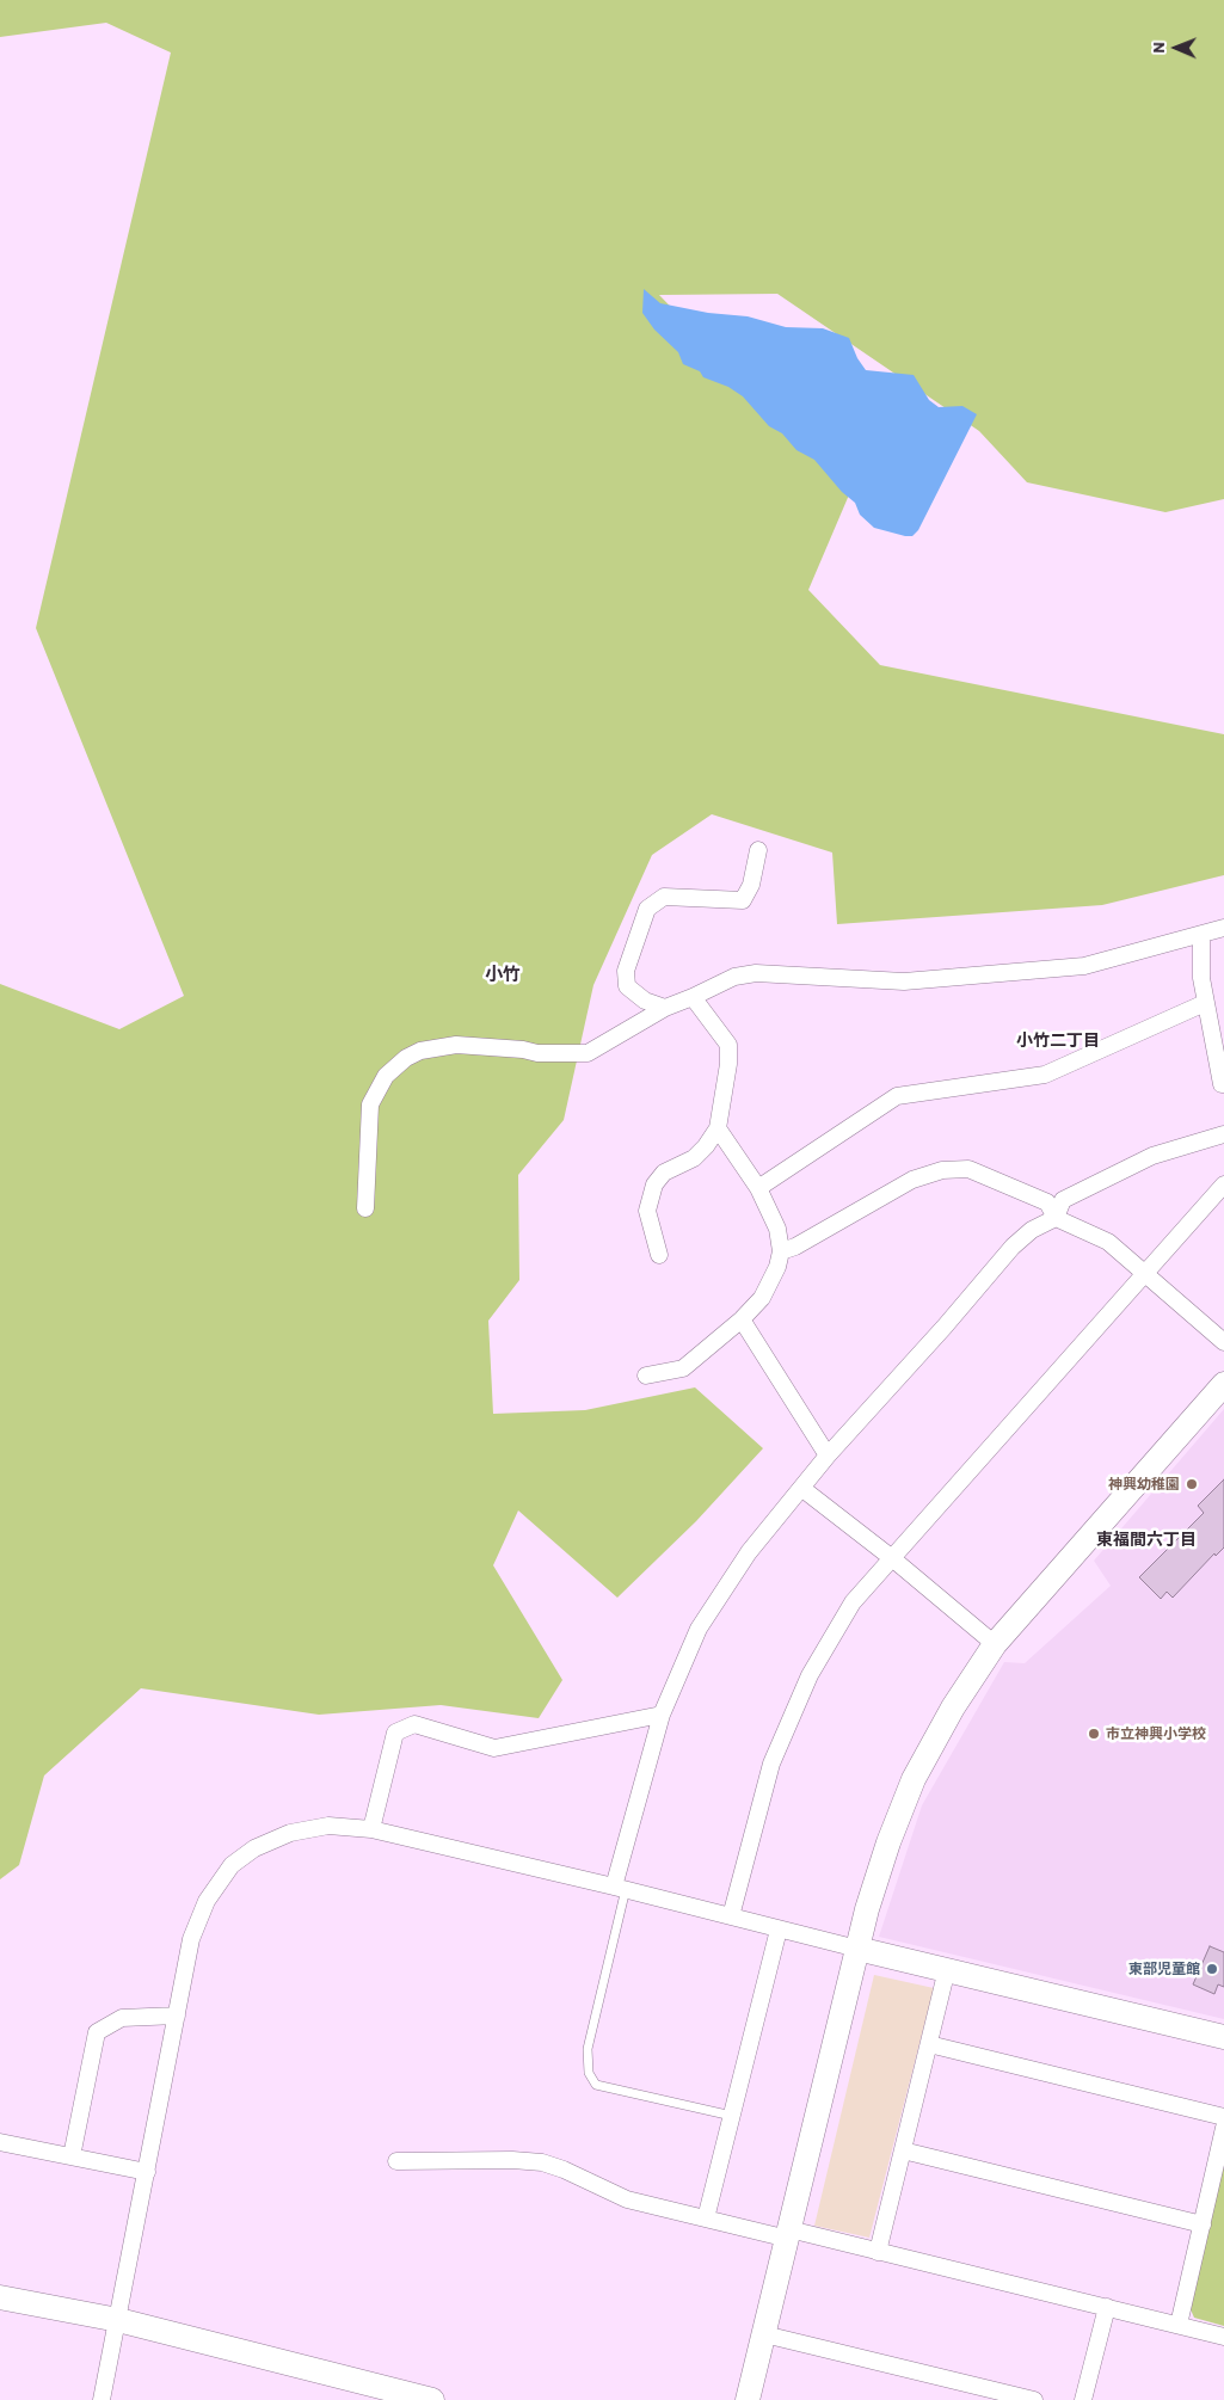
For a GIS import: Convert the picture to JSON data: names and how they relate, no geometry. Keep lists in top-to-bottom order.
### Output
{
  "districts": ["小竹", "小竹二丁目", "東福間六丁目"],
  "places": ["神興幼稚園", "市立神興小学校", "東部児童館"],
  "north": "left"
}
